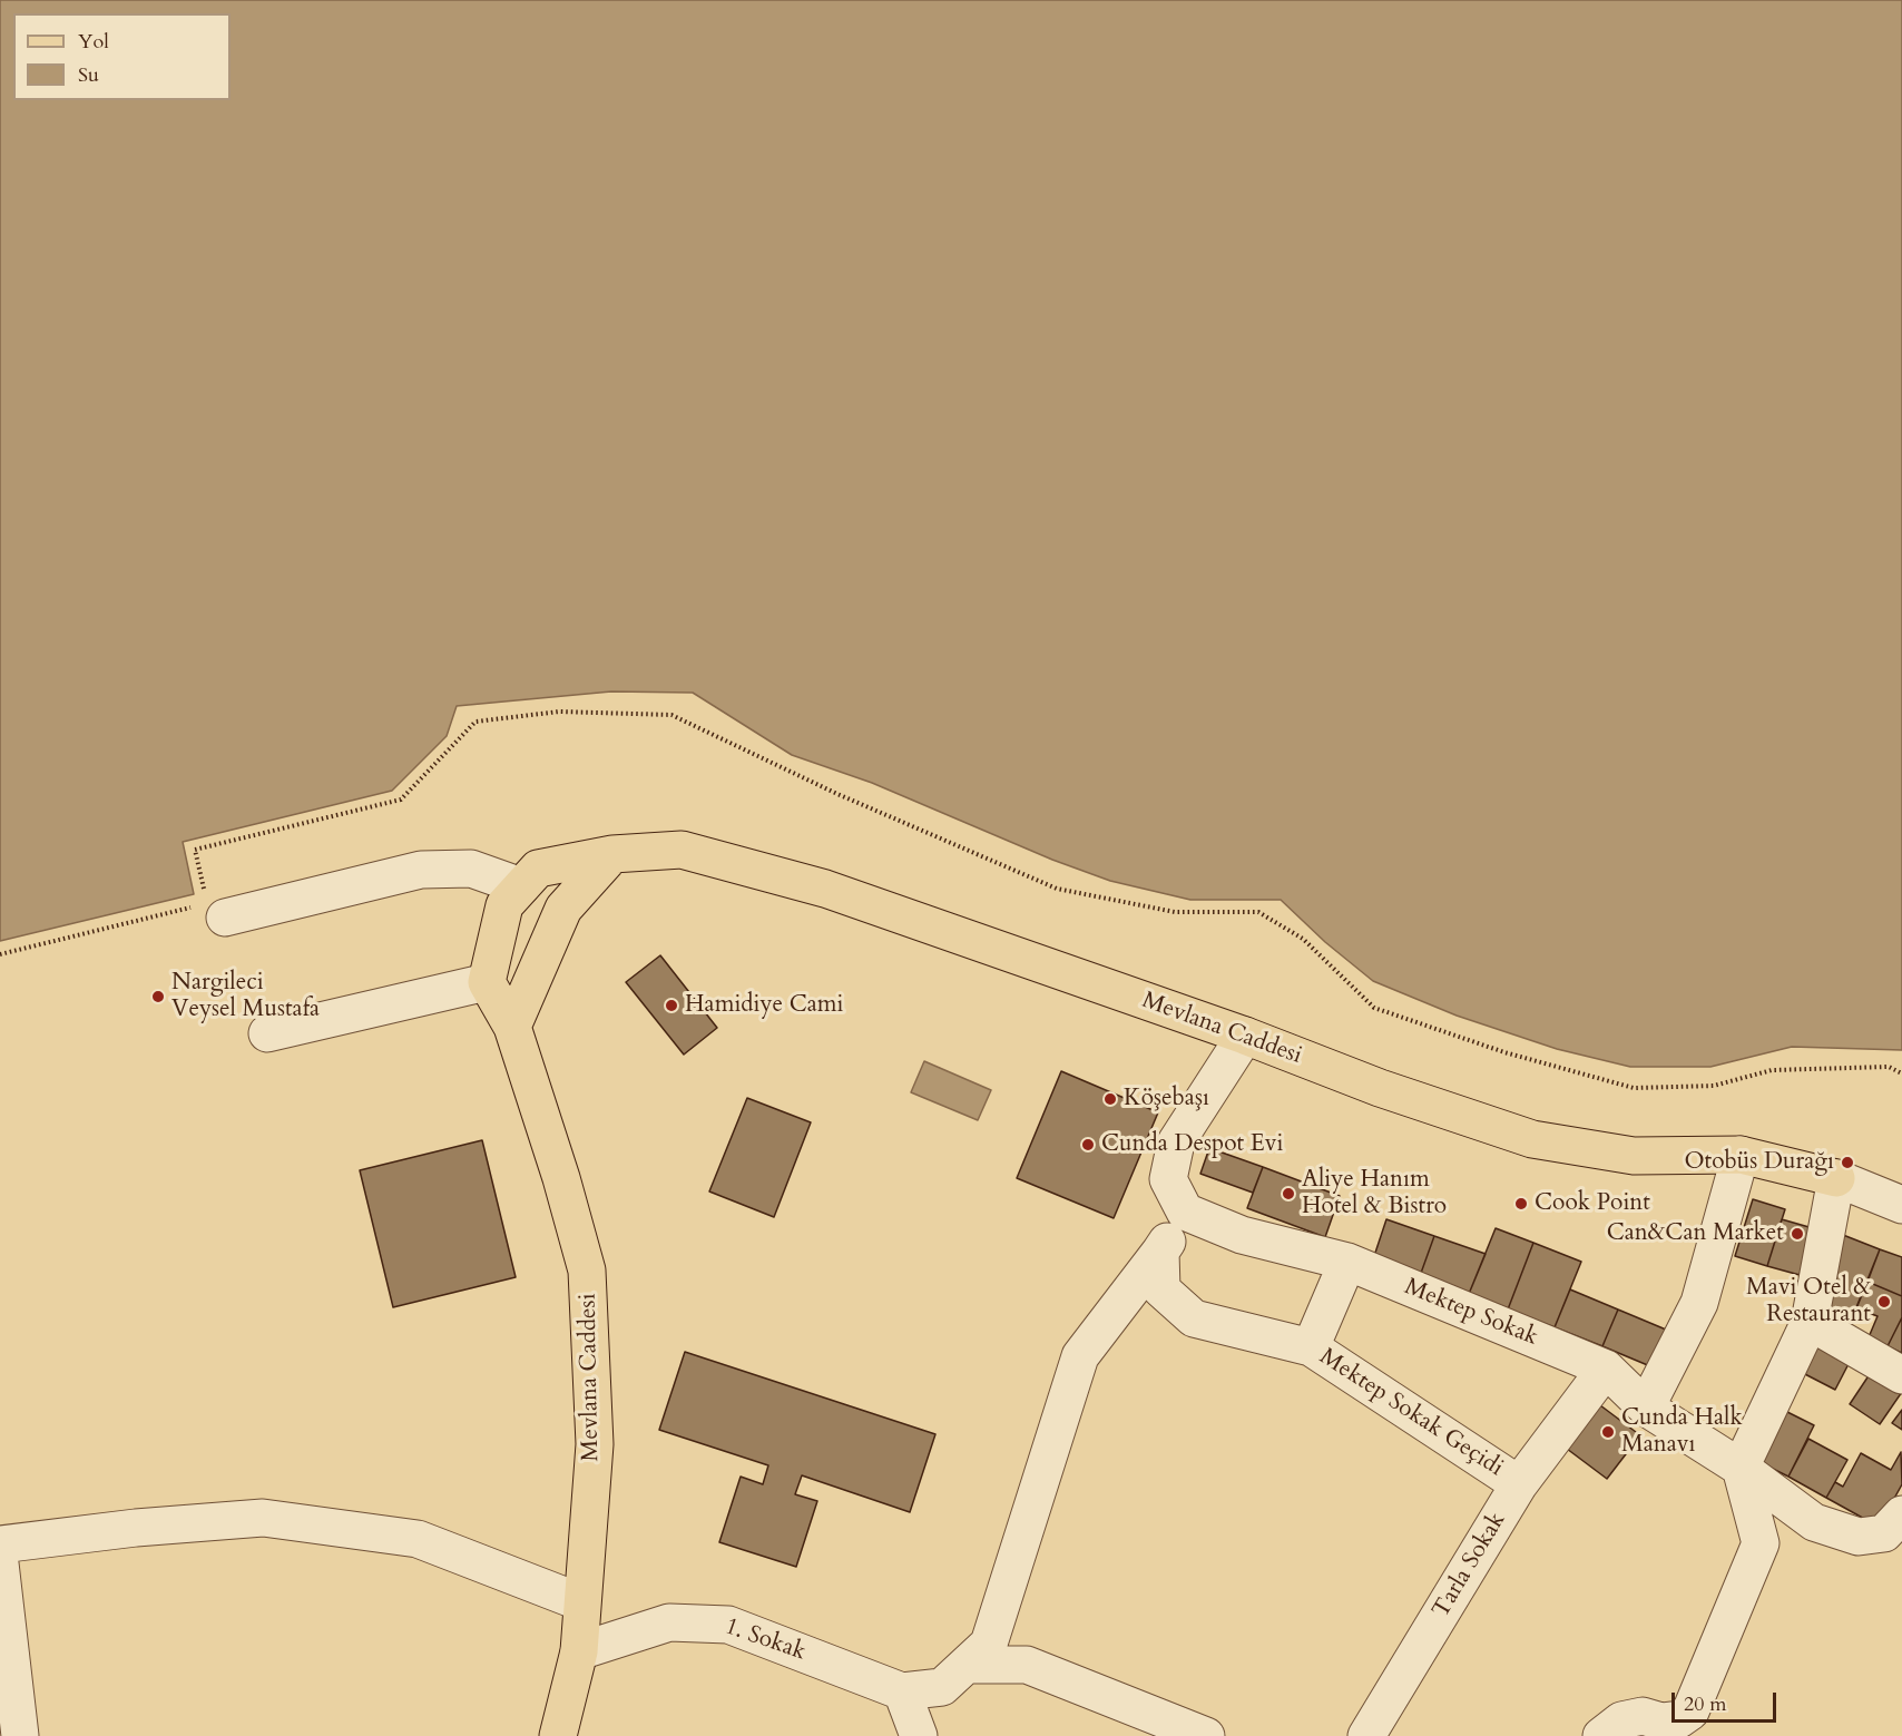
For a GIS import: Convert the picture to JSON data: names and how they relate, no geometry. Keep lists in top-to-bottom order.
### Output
{
  "streets": {
    "main road": ["Mevlana Caddesi"],
    "street": [
      "Mektep Sokak",
      "Mektep Sokak Geçidi",
      "Tarla Sokak",
      "1. Sokak"
    ]
  },
  "crossings": [
    ["Mevlana Caddesi", "1. Sokak"],
    ["Mektep Sokak", "Tarla Sokak"],
    ["Mektep Sokak Geçidi", "Tarla Sokak"]
  ],
  "places": [
    "Nargileci Veysel Mustafa",
    "Hamidiye Cami",
    "Köşebaşı",
    "Cunda Despot Evi",
    "Otobüs Durağı",
    "Aliye Hanım Hotel & Bistro",
    "Cook Point",
    "Can&Can Market",
    "Mavi Otel & Restaurant",
    "Cunda Halk Manavı"
  ],
  "legend": ["Yol", "Su"],
  "scale_bar": "20 m"
}
